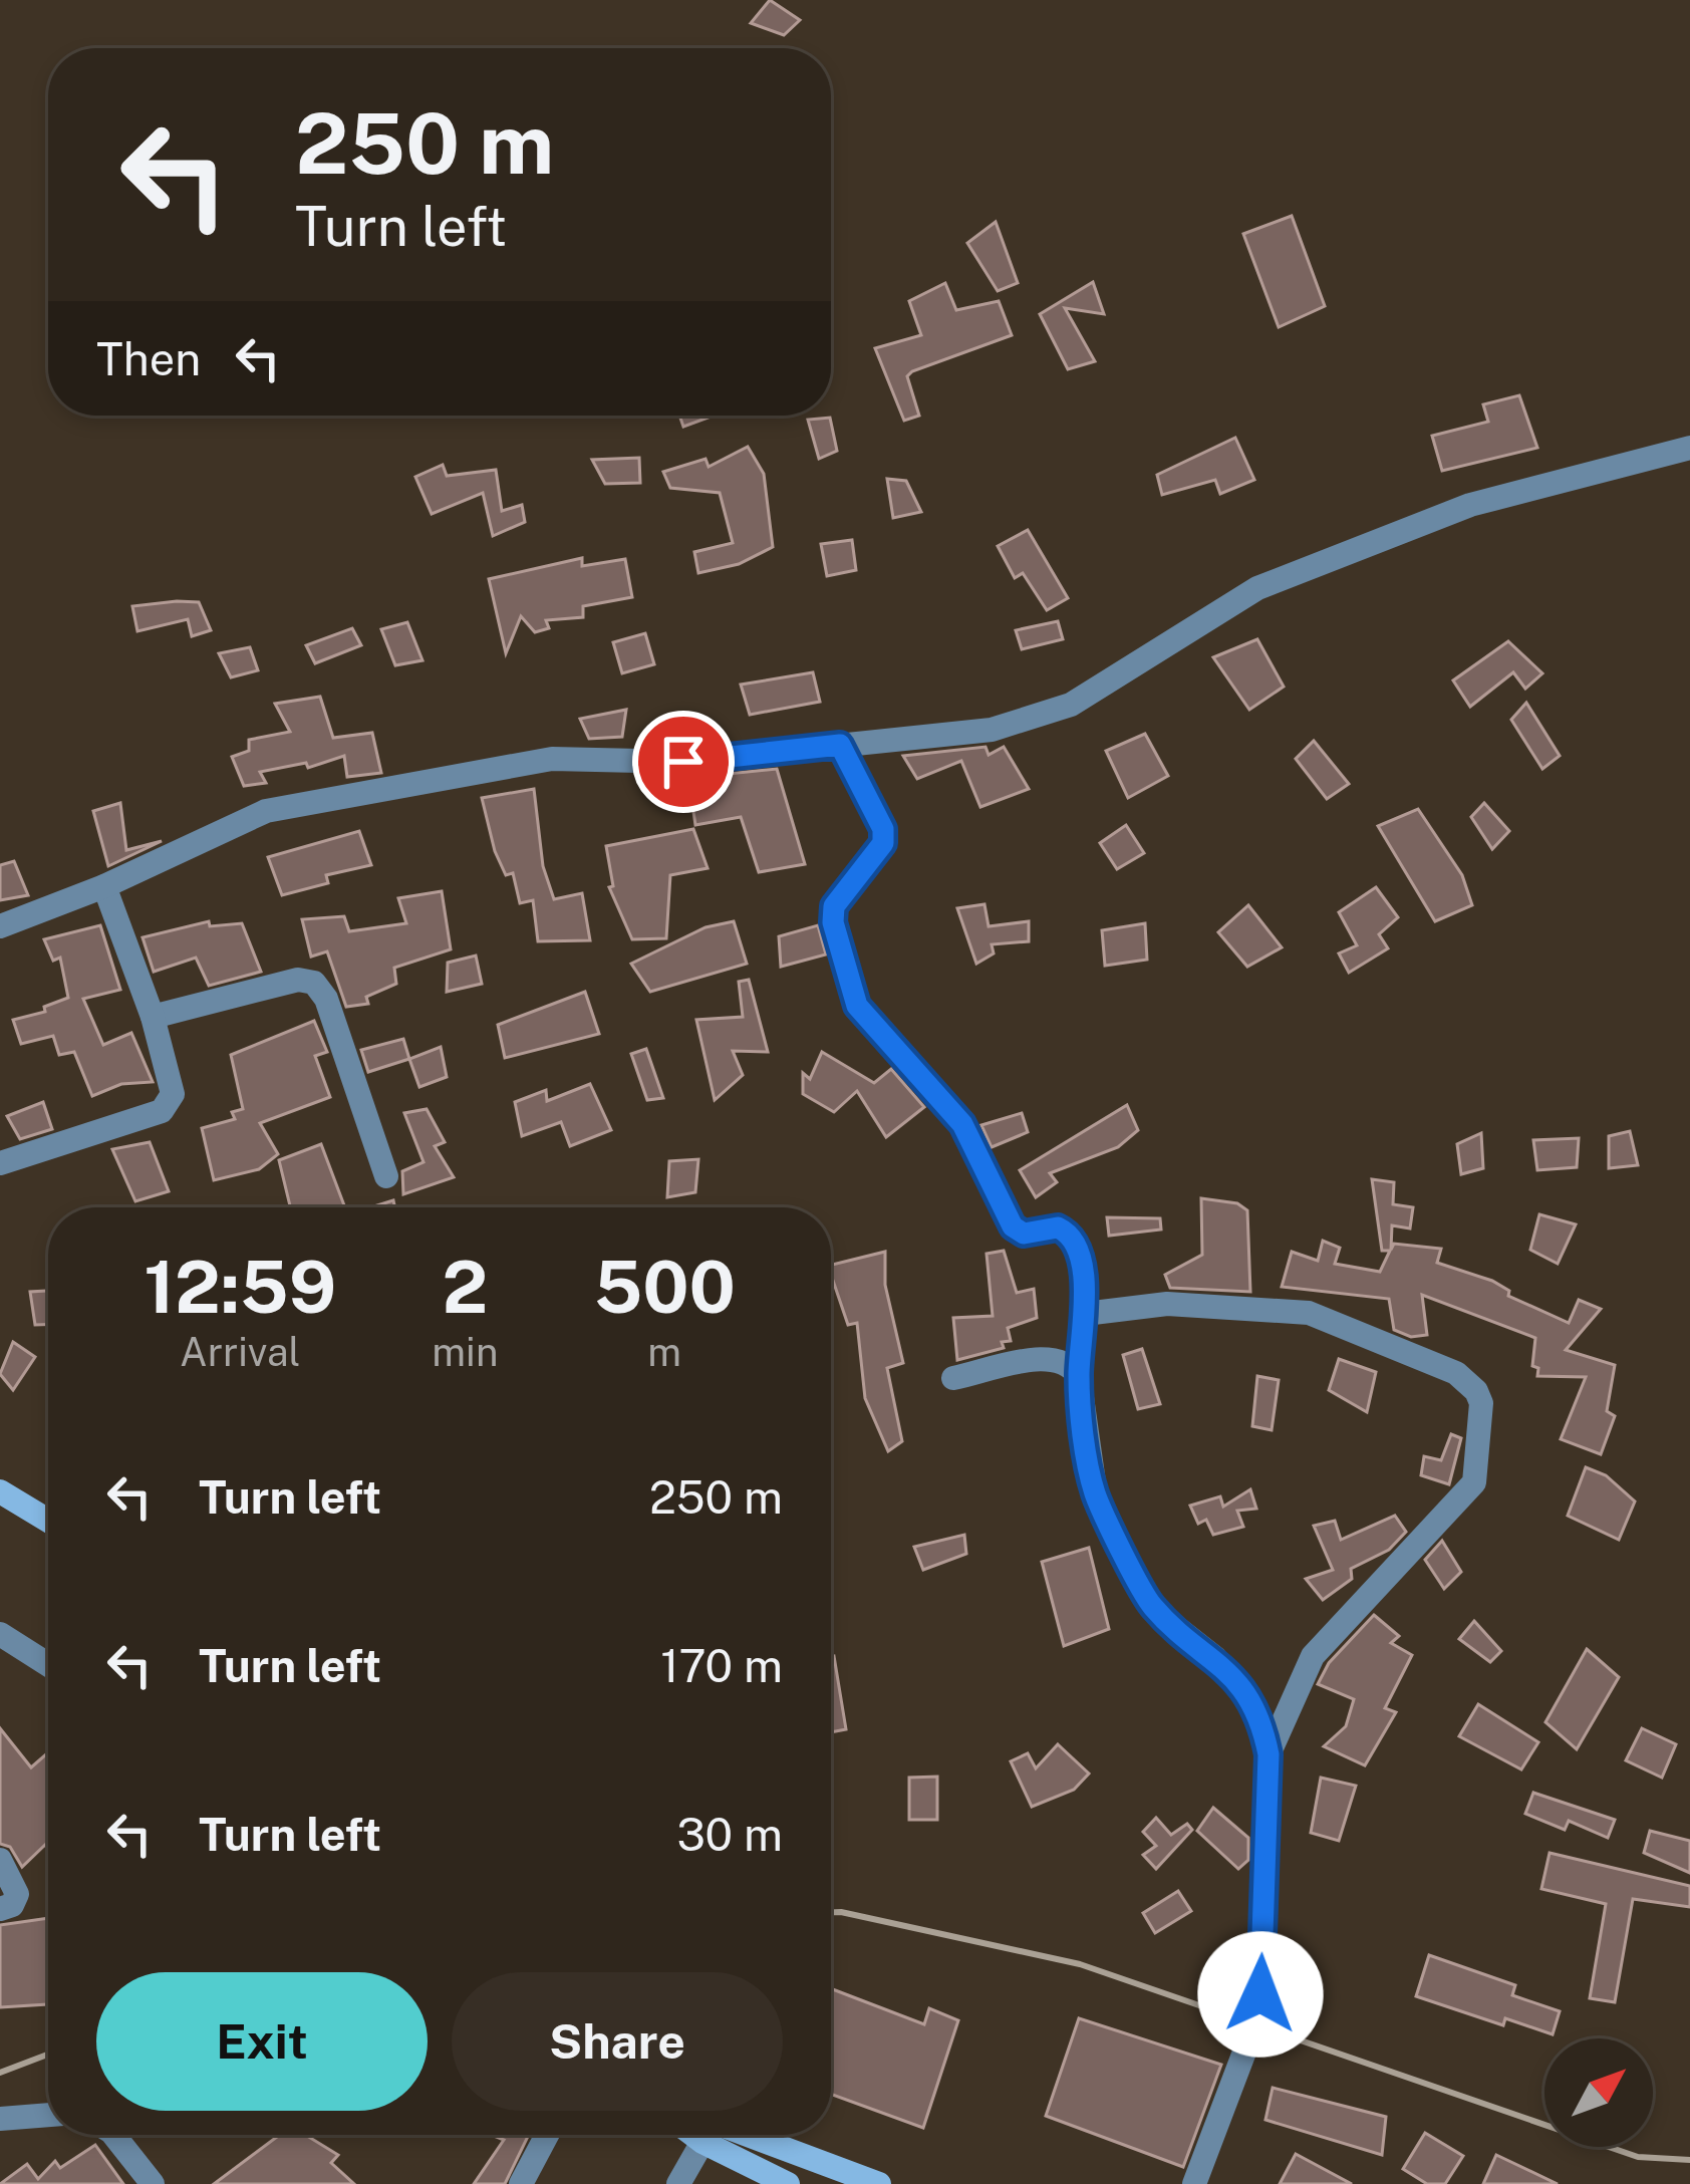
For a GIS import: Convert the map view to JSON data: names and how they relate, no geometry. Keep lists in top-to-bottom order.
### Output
{
  "north": "top right",
  "page": {
    "turn": ["250 m", "Turn left"],
    "then": "Then",
    "eta": [
      "12:59",
      "Arrival",
      "2",
      "min",
      "500",
      "m"
    ],
    "list": [
      {
        "name": "Turn left",
        "value": "250 m"
      },
      {
        "name": "Turn left",
        "value": "170 m"
      },
      {
        "name": "Turn left",
        "value": "30 m"
      }
    ],
    "buttons": ["Exit", "Share"]
  }
}
